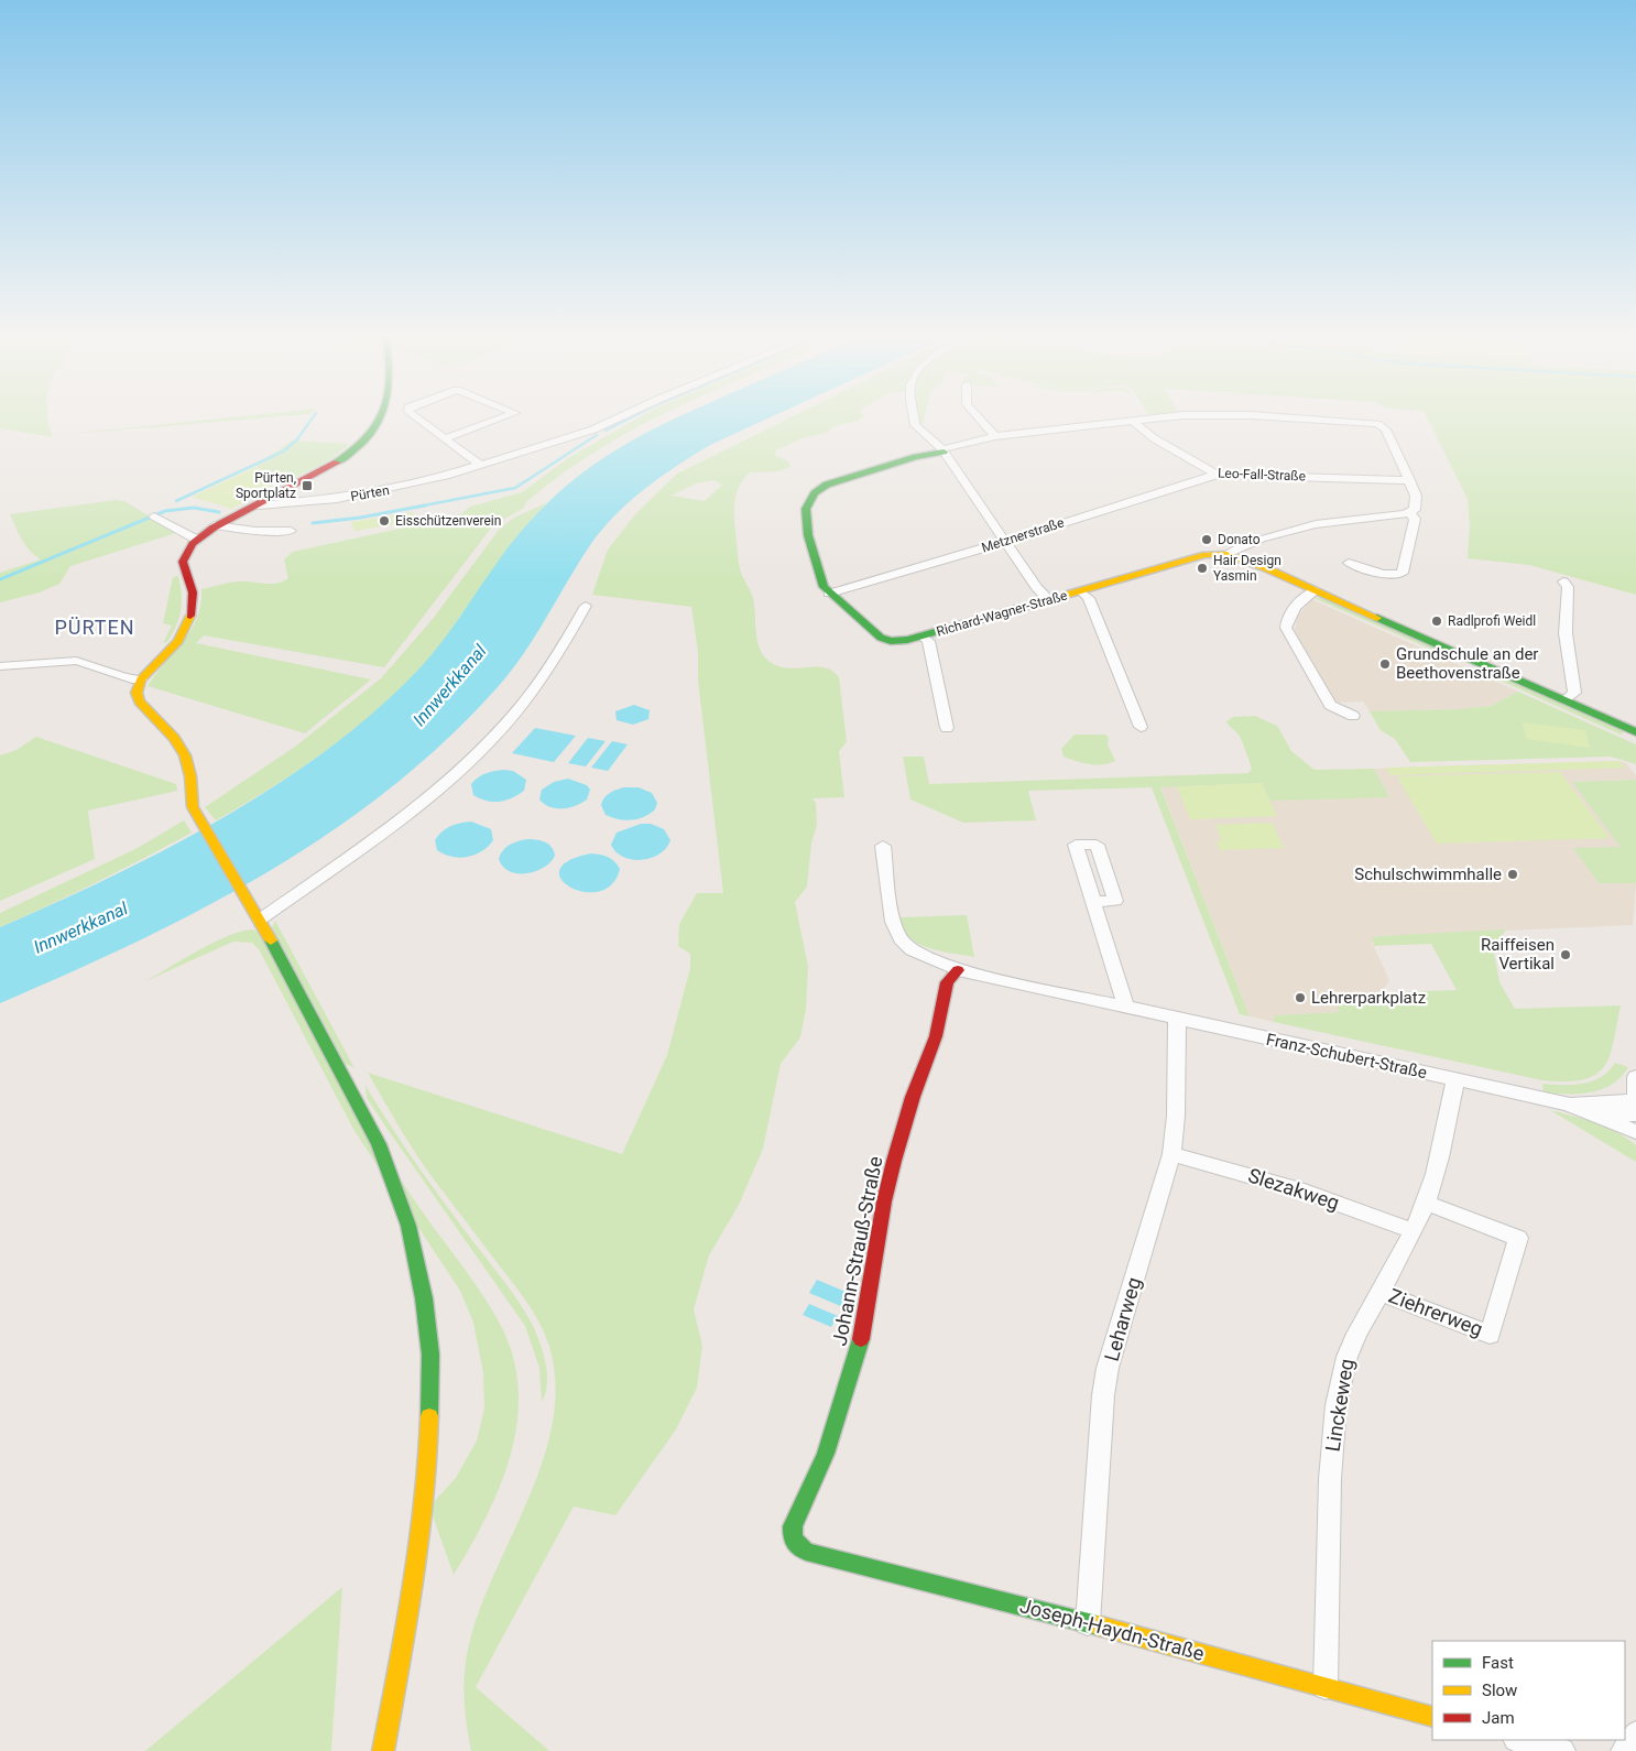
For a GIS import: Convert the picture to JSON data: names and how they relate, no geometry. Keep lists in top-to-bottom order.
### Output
{
  "streets": {
    "street": [
      "Leo-Fall-Straße",
      "Pürten",
      "Metznerstraße",
      "Richard-Wagner-Straße",
      "Franz-Schubert-Straße",
      "Slezakweg",
      "Johann-Strauß-Straße",
      "Ziehrerweg",
      "Leharweg",
      "Linckeweg",
      "Joseph-Haydn-Straße"
    ]
  },
  "crossings": [
    ["Leo-Fall-Straße", "Metznerstraße"],
    ["Metznerstraße", "Richard-Wagner-Straße"],
    ["Franz-Schubert-Straße", "Johann-Strauß-Straße"],
    ["Franz-Schubert-Straße", "Leharweg"],
    ["Franz-Schubert-Straße", "Linckeweg"],
    ["Slezakweg", "Leharweg"],
    ["Slezakweg", "Linckeweg"],
    ["Johann-Strauß-Straße", "Joseph-Haydn-Straße"],
    ["Ziehrerweg", "Linckeweg"],
    ["Leharweg", "Joseph-Haydn-Straße"],
    ["Linckeweg", "Joseph-Haydn-Straße"]
  ],
  "districts": ["PÜRTEN"],
  "water": ["Innwerkkanal"],
  "places": {
    "transit": ["Pürten, Sportplatz"],
    "other": [
      "Eisschützenverein",
      "Donato",
      "Hair Design Yasmin",
      "Radlprofi Weidl",
      "Grundschule an der Beethovenstraße",
      "Schulschwimmhalle",
      "Raiffeisen Vertikal",
      "Lehrerparkplatz"
    ]
  },
  "legend": ["Fast", "Slow", "Jam"]
}
